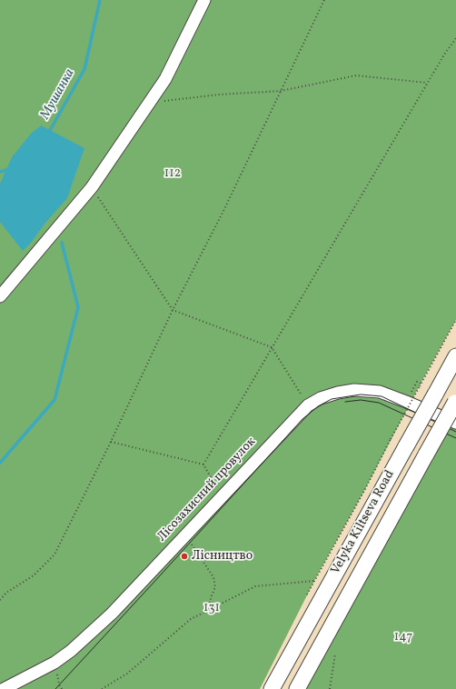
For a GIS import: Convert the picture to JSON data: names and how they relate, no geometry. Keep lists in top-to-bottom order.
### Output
{
  "streets": {
    "main road": ["Velyka Kiltseva Road"],
    "street": ["Лісозахисний провулок"]
  },
  "water": ["Мушанка"],
  "parks": ["112", "131", "147"],
  "places": ["Лісництво"]
}
